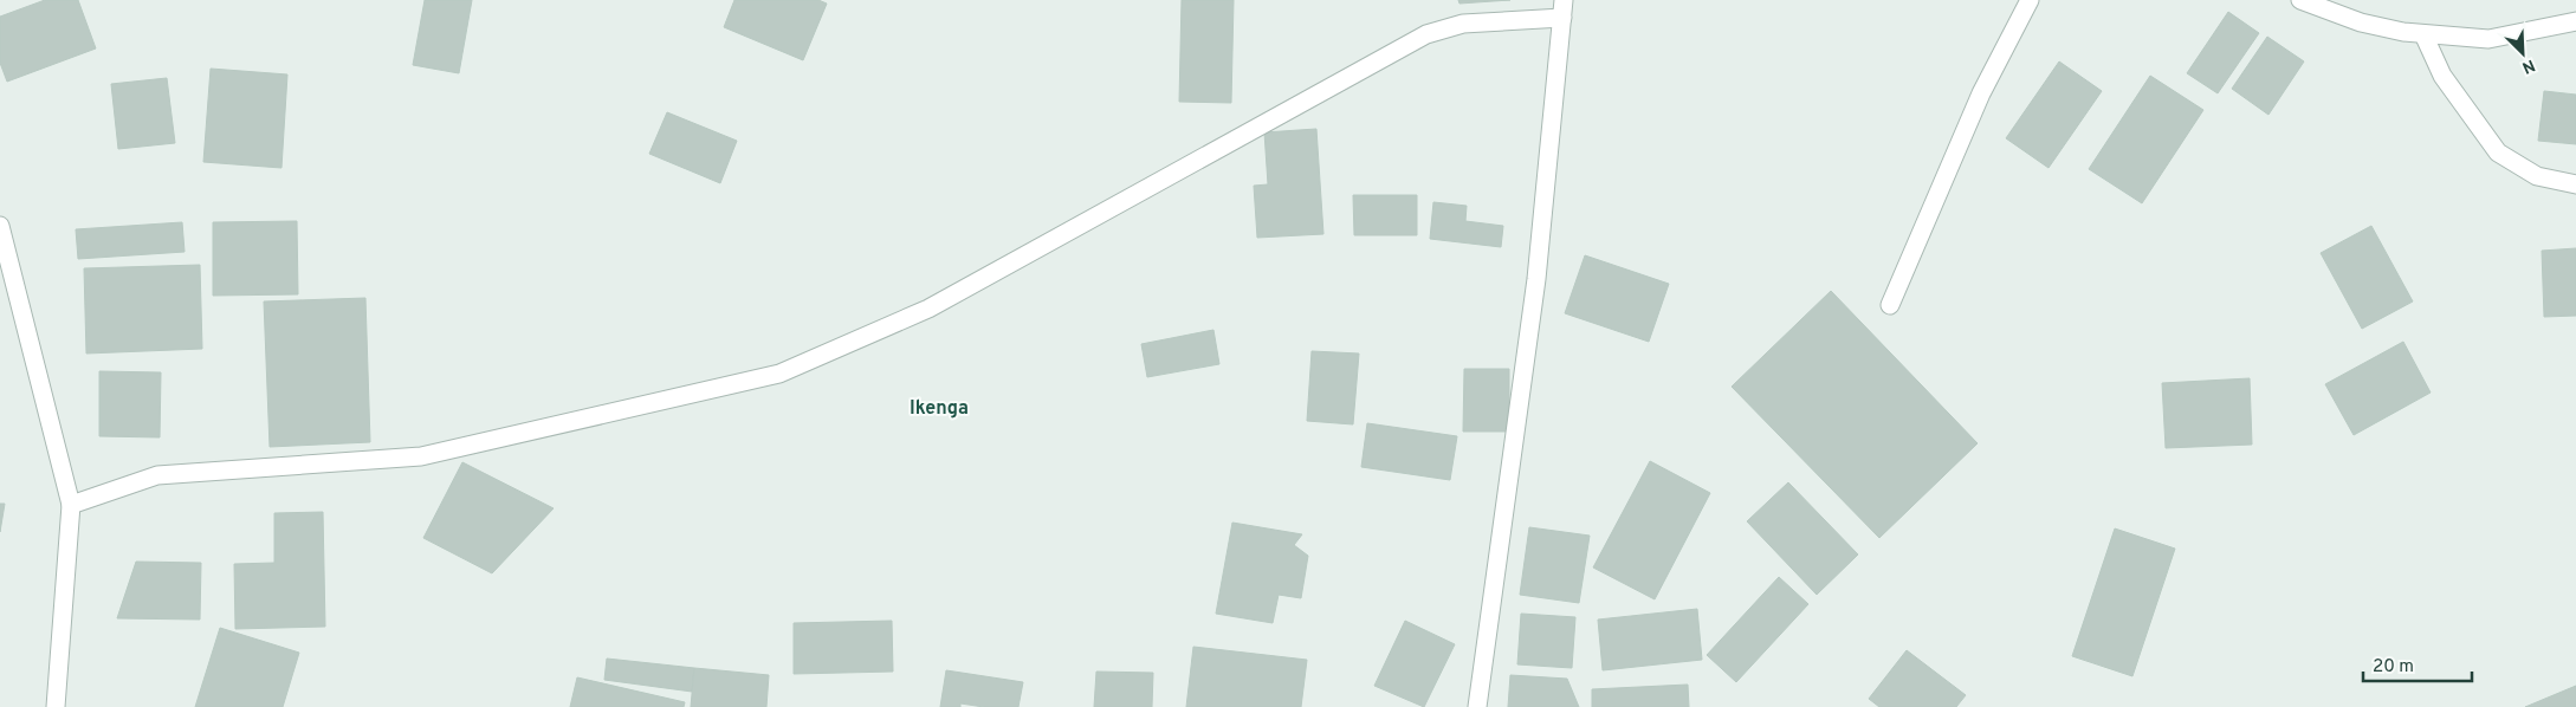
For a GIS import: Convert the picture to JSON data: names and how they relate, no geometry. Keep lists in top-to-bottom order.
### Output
{
  "districts": ["Ikenga"],
  "scale_bar": "20 m",
  "north": "bottom right"
}
